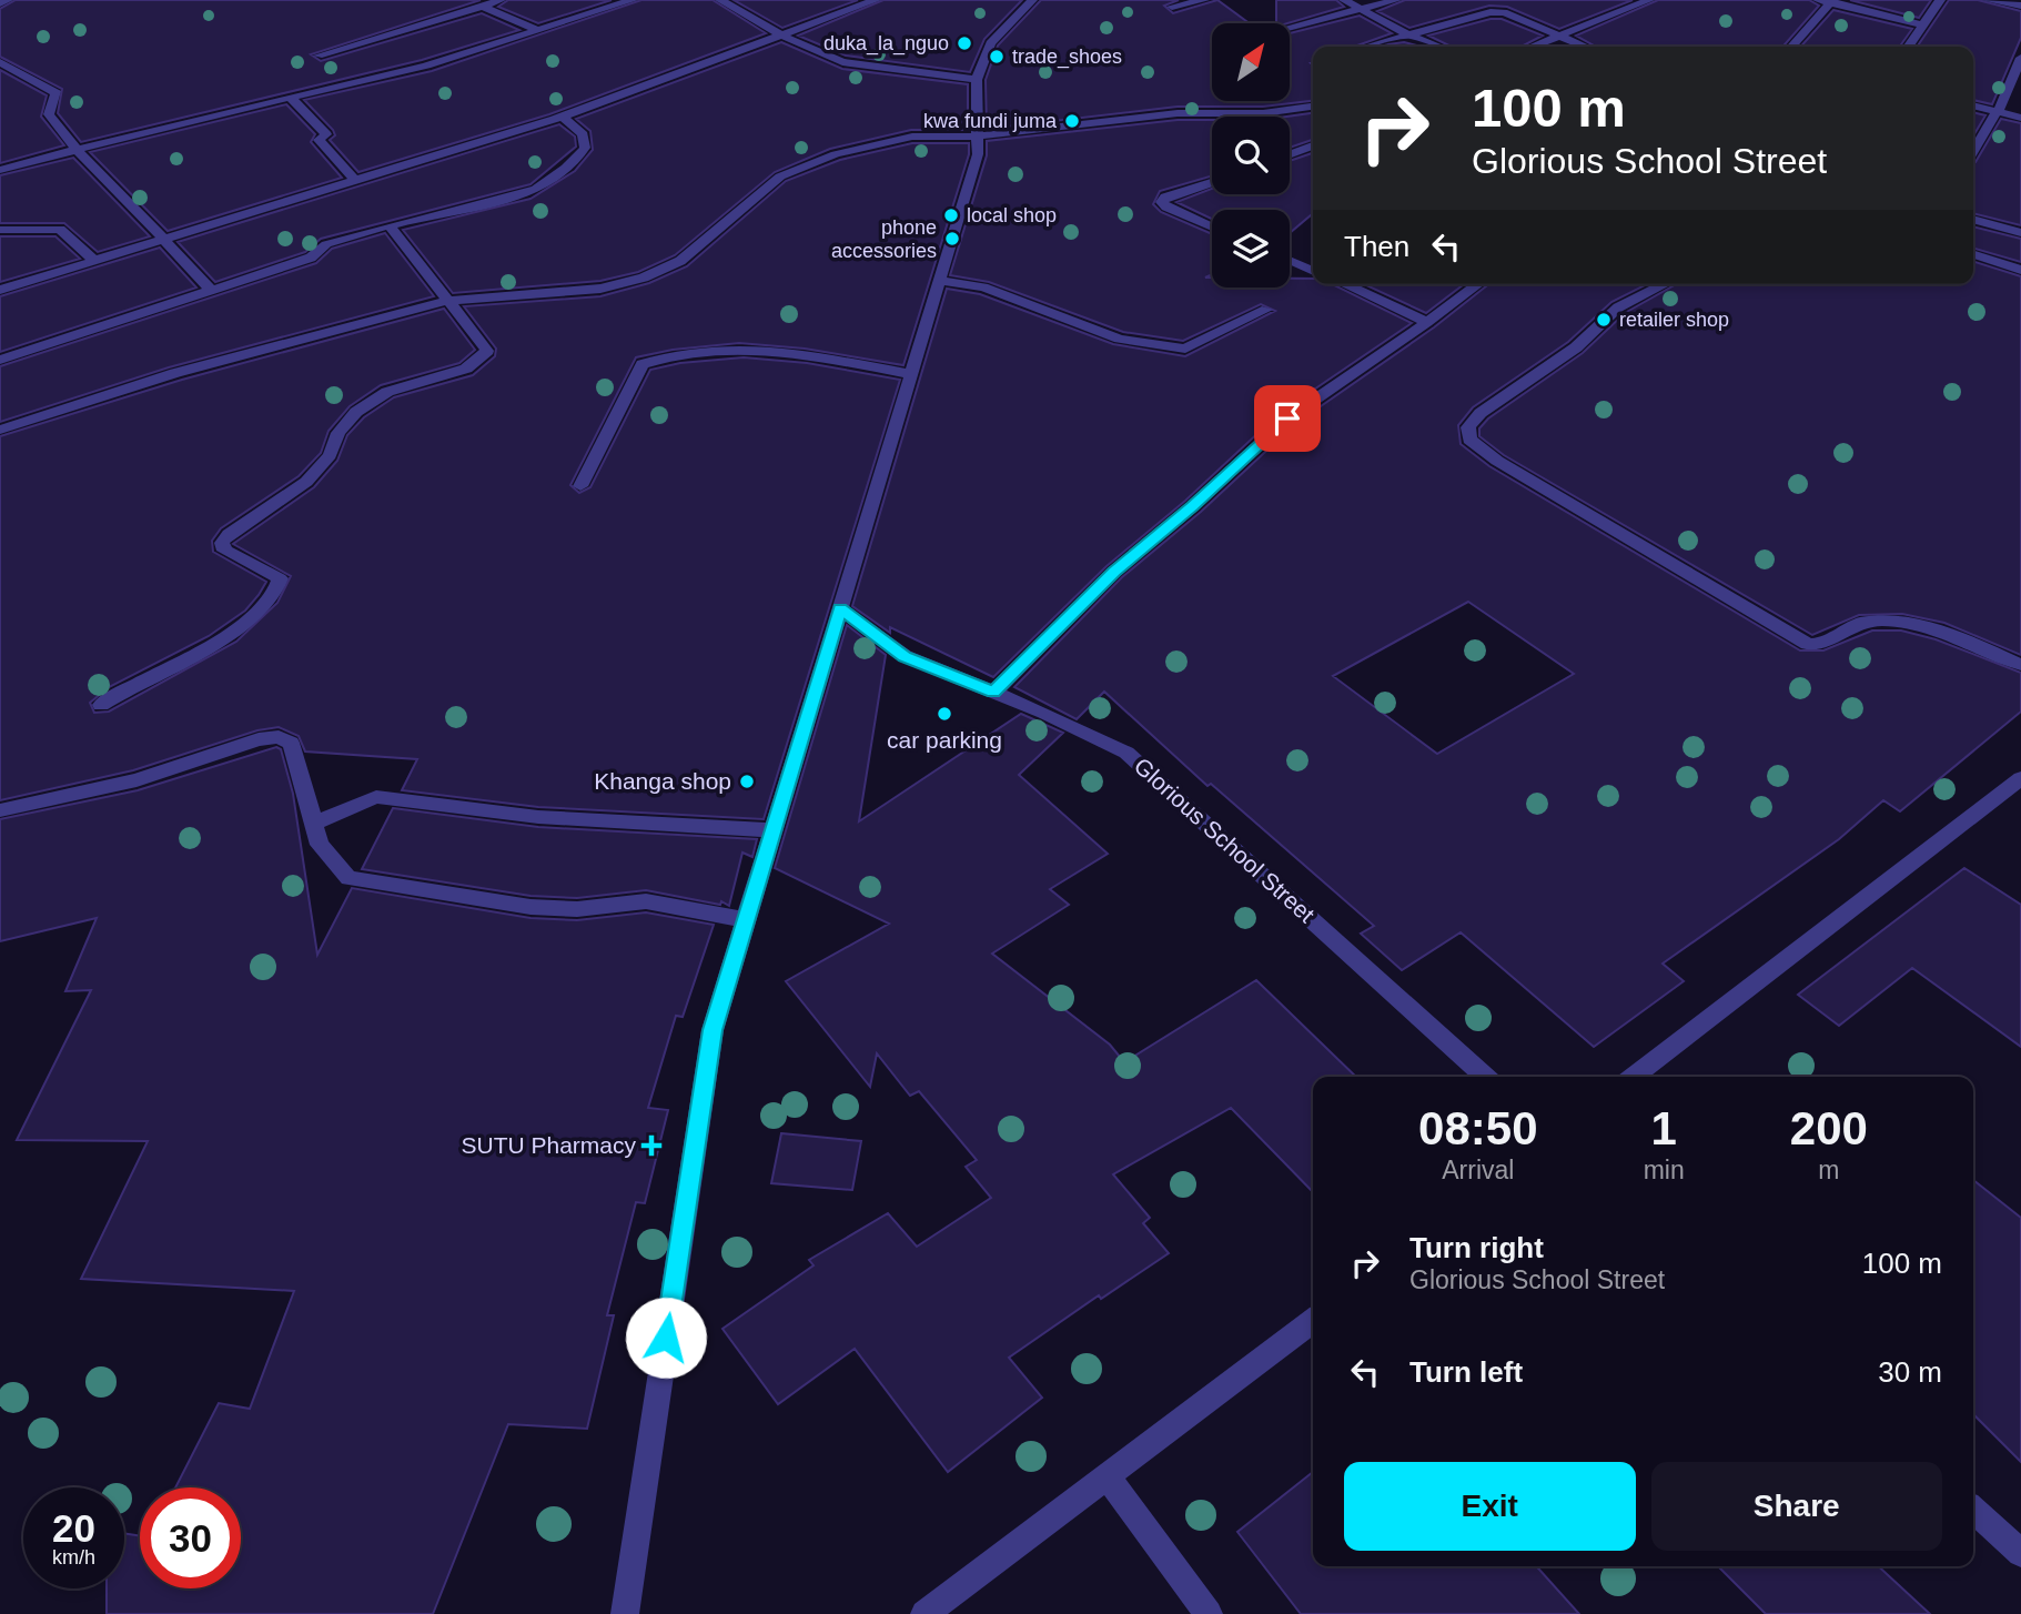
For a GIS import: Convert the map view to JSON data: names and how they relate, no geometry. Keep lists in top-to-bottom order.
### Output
{
  "streets": {
    "street": ["Glorious School Street"]
  },
  "places": {
    "other": [
      "duka_la_nguo",
      "trade_shoes",
      "kwa fundi juma",
      "local shop",
      "phone accessories",
      "retailer shop",
      "car parking",
      "Khanga shop"
    ],
    "health": ["SUTU Pharmacy"]
  },
  "north": "top right",
  "page": {
    "turn": ["100 m", "Glorious School Street"],
    "then": "Then",
    "eta": [
      "08:50",
      "Arrival",
      "1",
      "min",
      "200",
      "m"
    ],
    "list": [
      {
        "name": "Turn right",
        "note": "Glorious School Street",
        "value": "100 m"
      },
      {
        "name": "Turn left",
        "value": "30 m"
      }
    ],
    "buttons": ["Exit", "Share"],
    "speed": "20 km/h",
    "limit": "30"
  }
}
